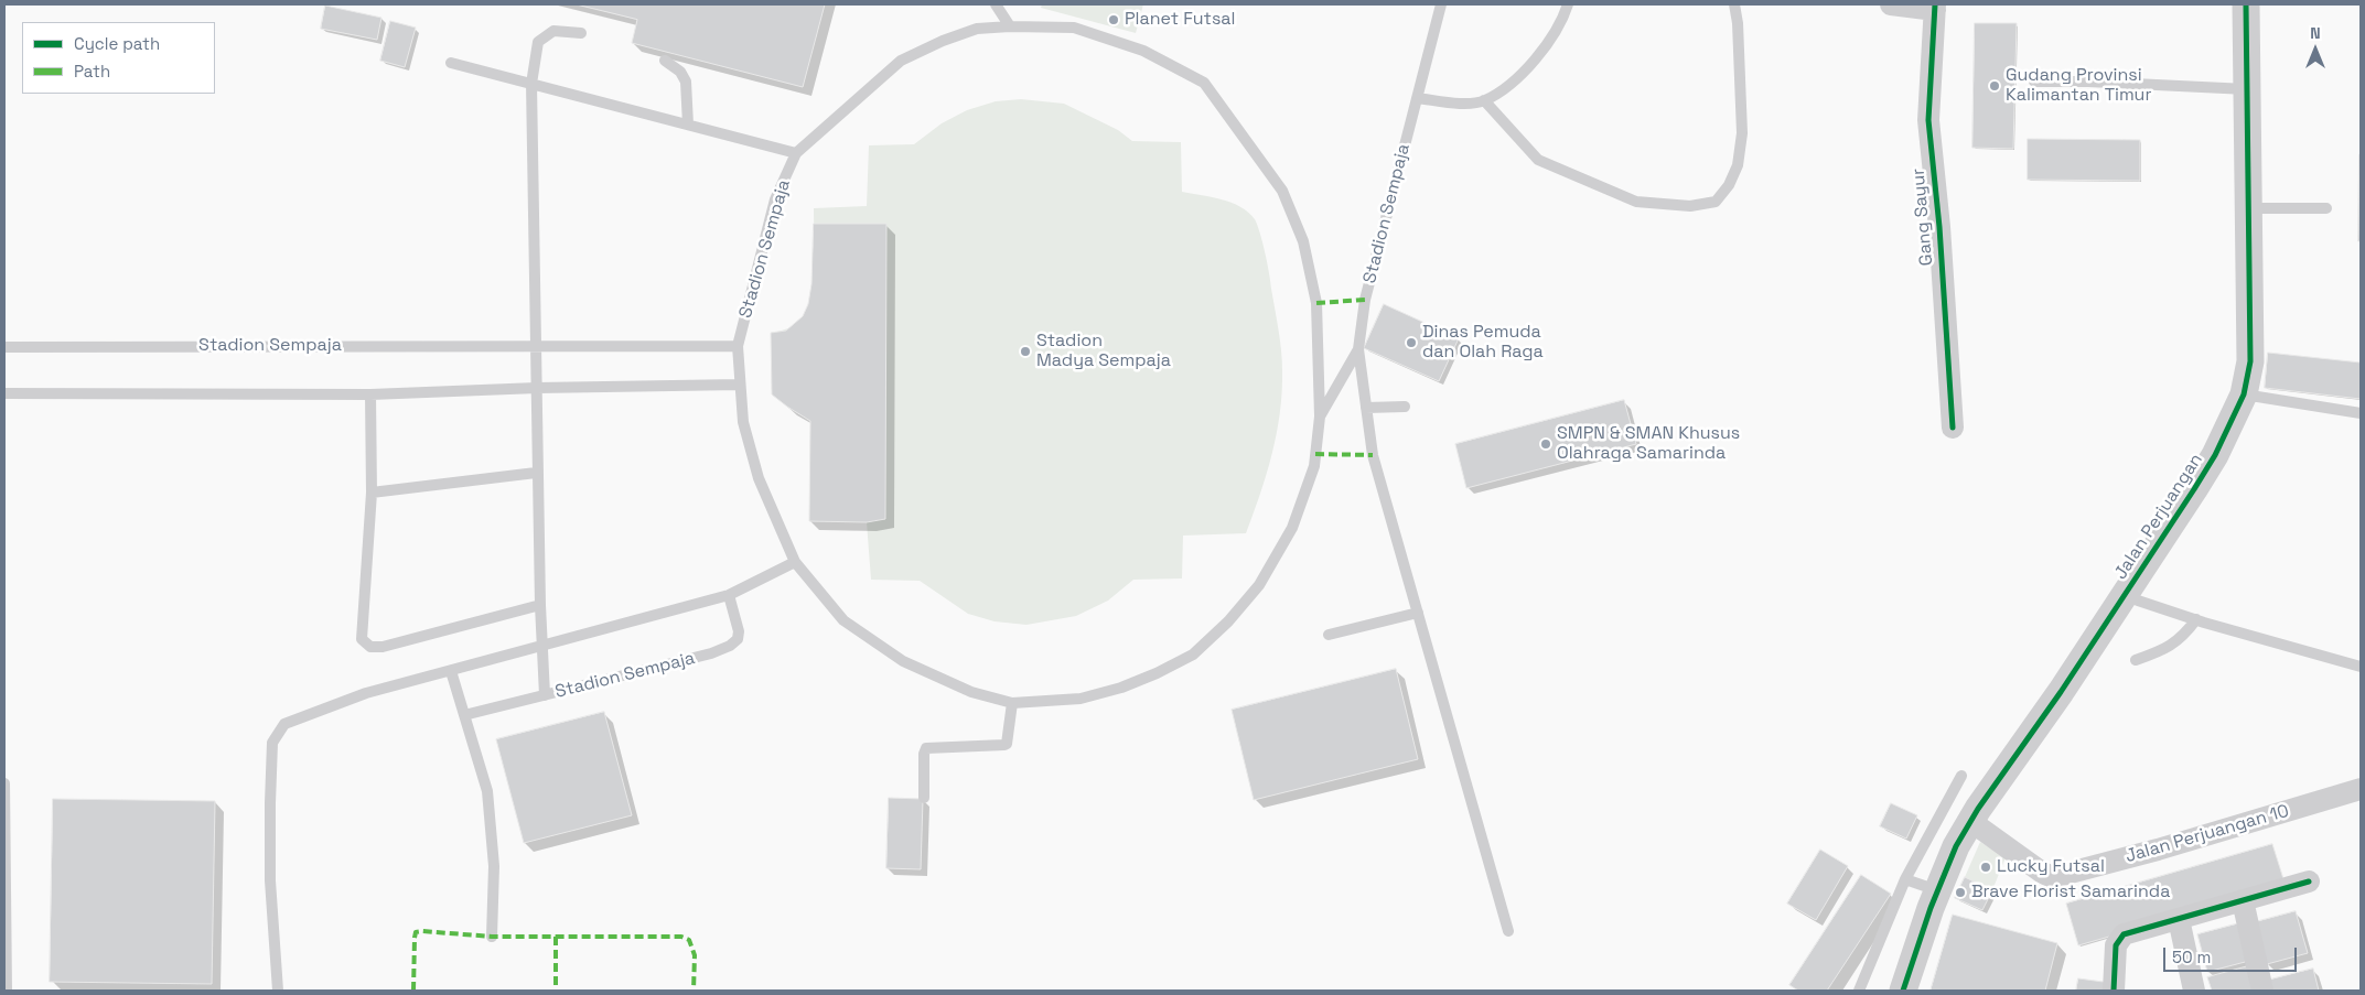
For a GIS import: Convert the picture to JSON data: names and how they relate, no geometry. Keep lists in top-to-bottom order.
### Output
{
  "streets": {
    "street": ["Gang Sayur", "Jalan Perjuangan", "Jalan Perjuangan 10"],
    "lane": ["Stadion Sempaja"]
  },
  "crossings": [
    ["Jalan Perjuangan", "Jalan Perjuangan 10"]
  ],
  "places": [
    "Planet Futsal",
    "Gudang Provinsi Kalimantan Timur",
    "Dinas Pemuda dan Olah Raga",
    "Stadion Madya Sempaja",
    "SMPN & SMAN Khusus Olahraga Samarinda",
    "Lucky Futsal",
    "Brave Florist Samarinda"
  ],
  "legend": ["Cycle path", "Path"],
  "scale_bar": "50 m",
  "north": "top"
}
